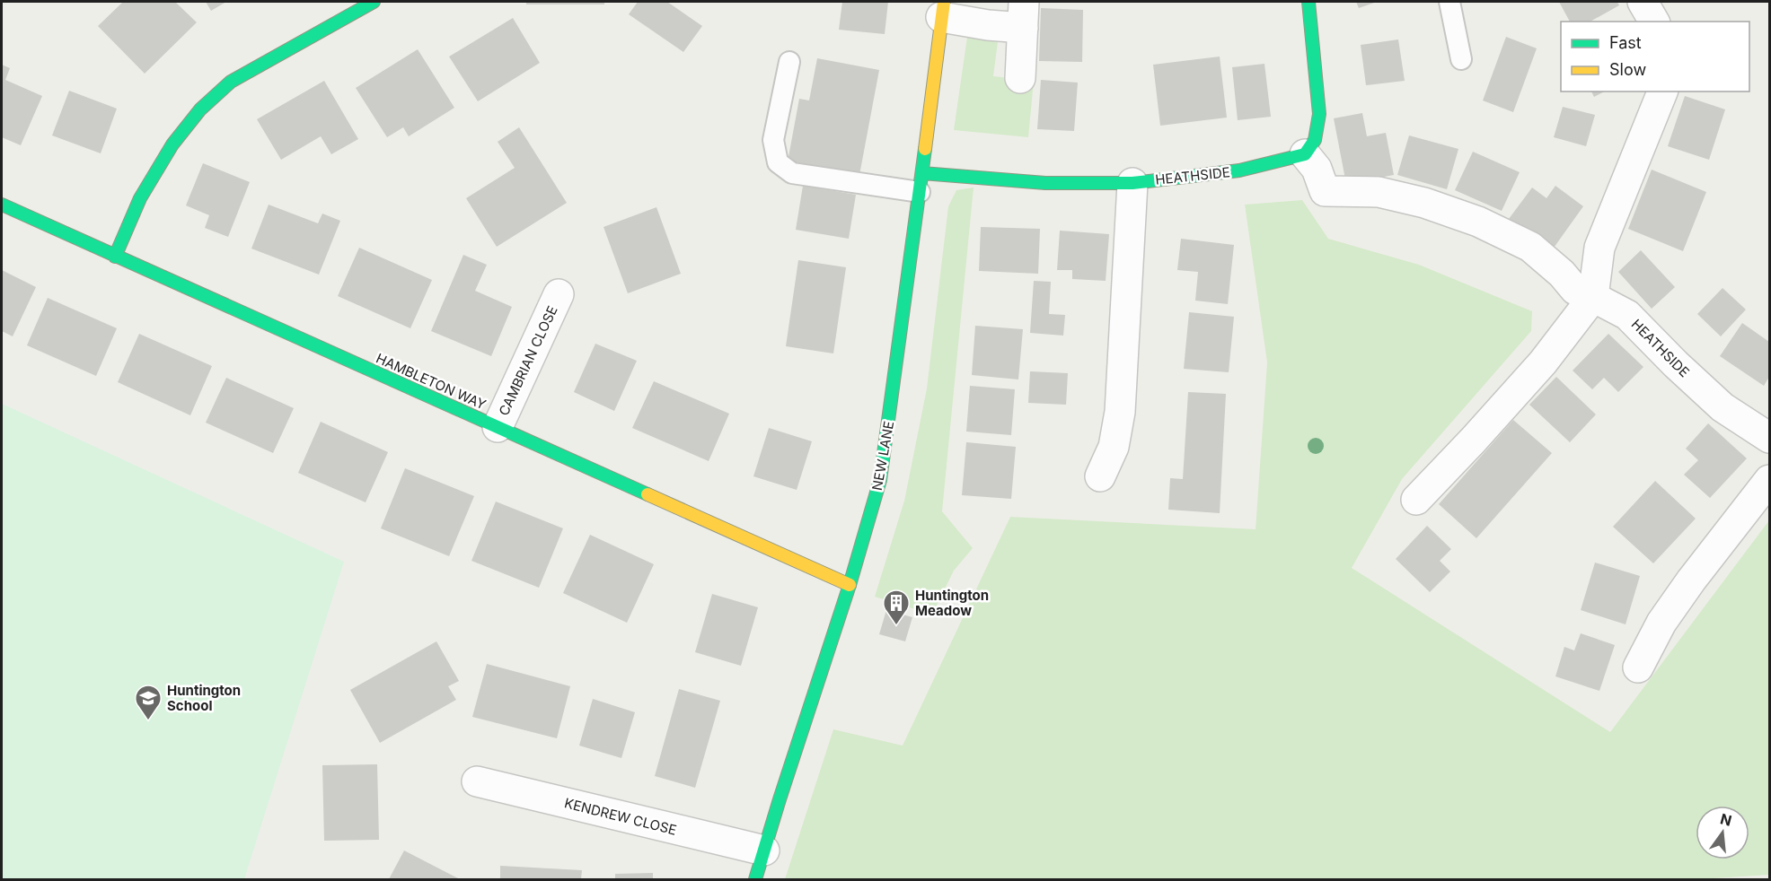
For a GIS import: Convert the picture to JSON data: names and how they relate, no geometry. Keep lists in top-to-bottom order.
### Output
{
  "streets": {
    "street": [
      "HEATHSIDE",
      "CAMBRIAN CLOSE",
      "HAMBLETON WAY",
      "NEW LANE",
      "KENDREW CLOSE"
    ]
  },
  "crossings": [
    ["HEATHSIDE", "NEW LANE"],
    ["CAMBRIAN CLOSE", "HAMBLETON WAY"],
    ["HAMBLETON WAY", "NEW LANE"],
    ["NEW LANE", "KENDREW CLOSE"]
  ],
  "places": {
    "building": ["Huntington Meadow"],
    "school or university": ["Huntington School"]
  },
  "legend": ["Fast", "Slow"],
  "north": "top"
}
